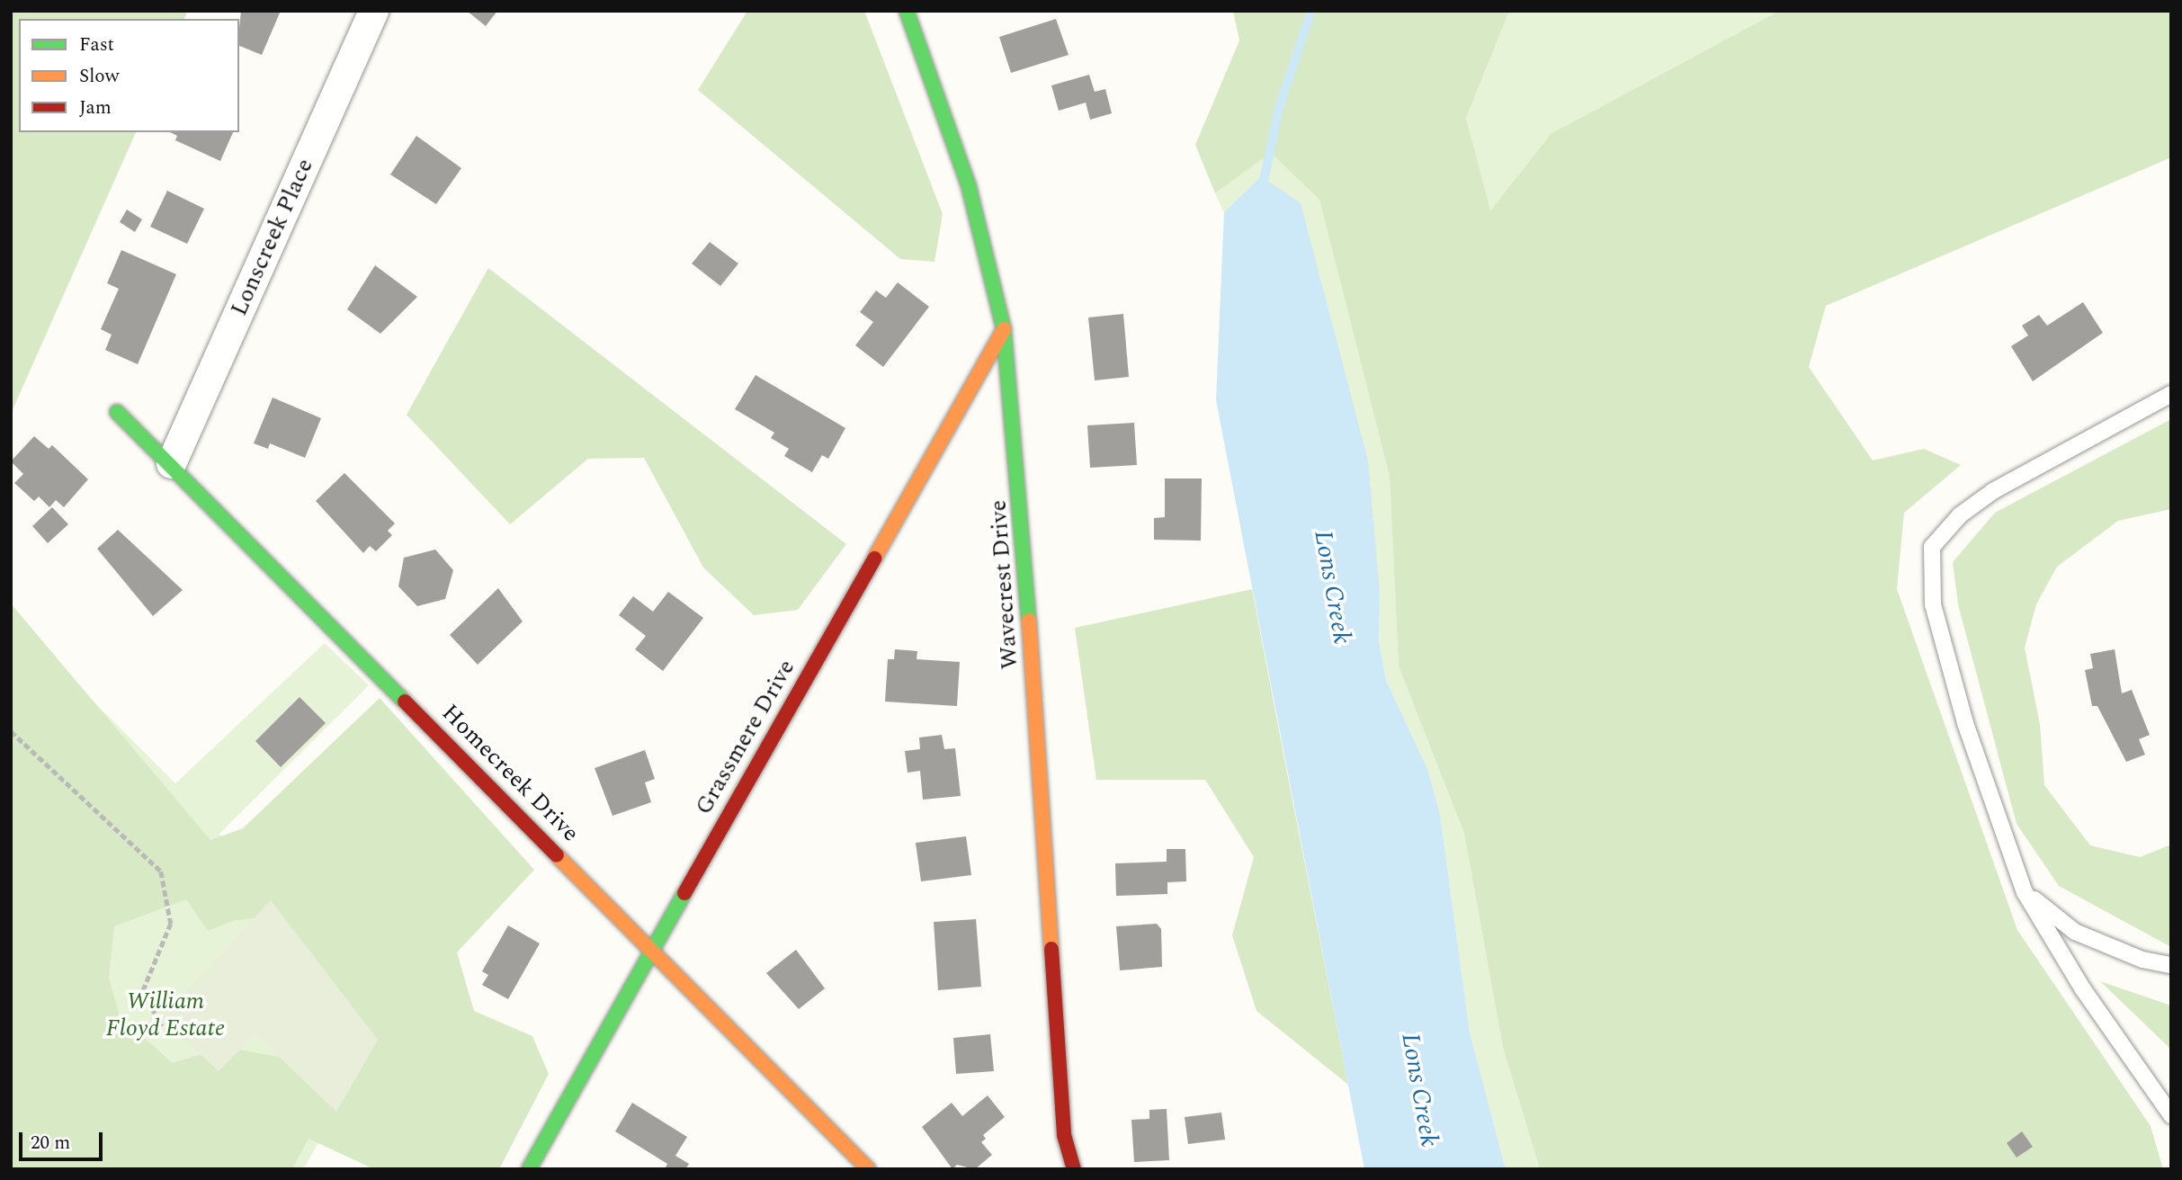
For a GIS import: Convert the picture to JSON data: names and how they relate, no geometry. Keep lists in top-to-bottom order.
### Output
{
  "streets": {
    "street": [
      "Lonscreek Place",
      "Wavecrest Drive",
      "Grassmere Drive",
      "Homecreek Drive"
    ]
  },
  "crossings": [
    ["Lonscreek Place", "Homecreek Drive"],
    ["Wavecrest Drive", "Grassmere Drive"],
    ["Grassmere Drive", "Homecreek Drive"]
  ],
  "water": ["Lons Creek"],
  "parks": ["William Floyd Estate"],
  "legend": ["Fast", "Slow", "Jam"],
  "scale_bar": "20 m"
}
